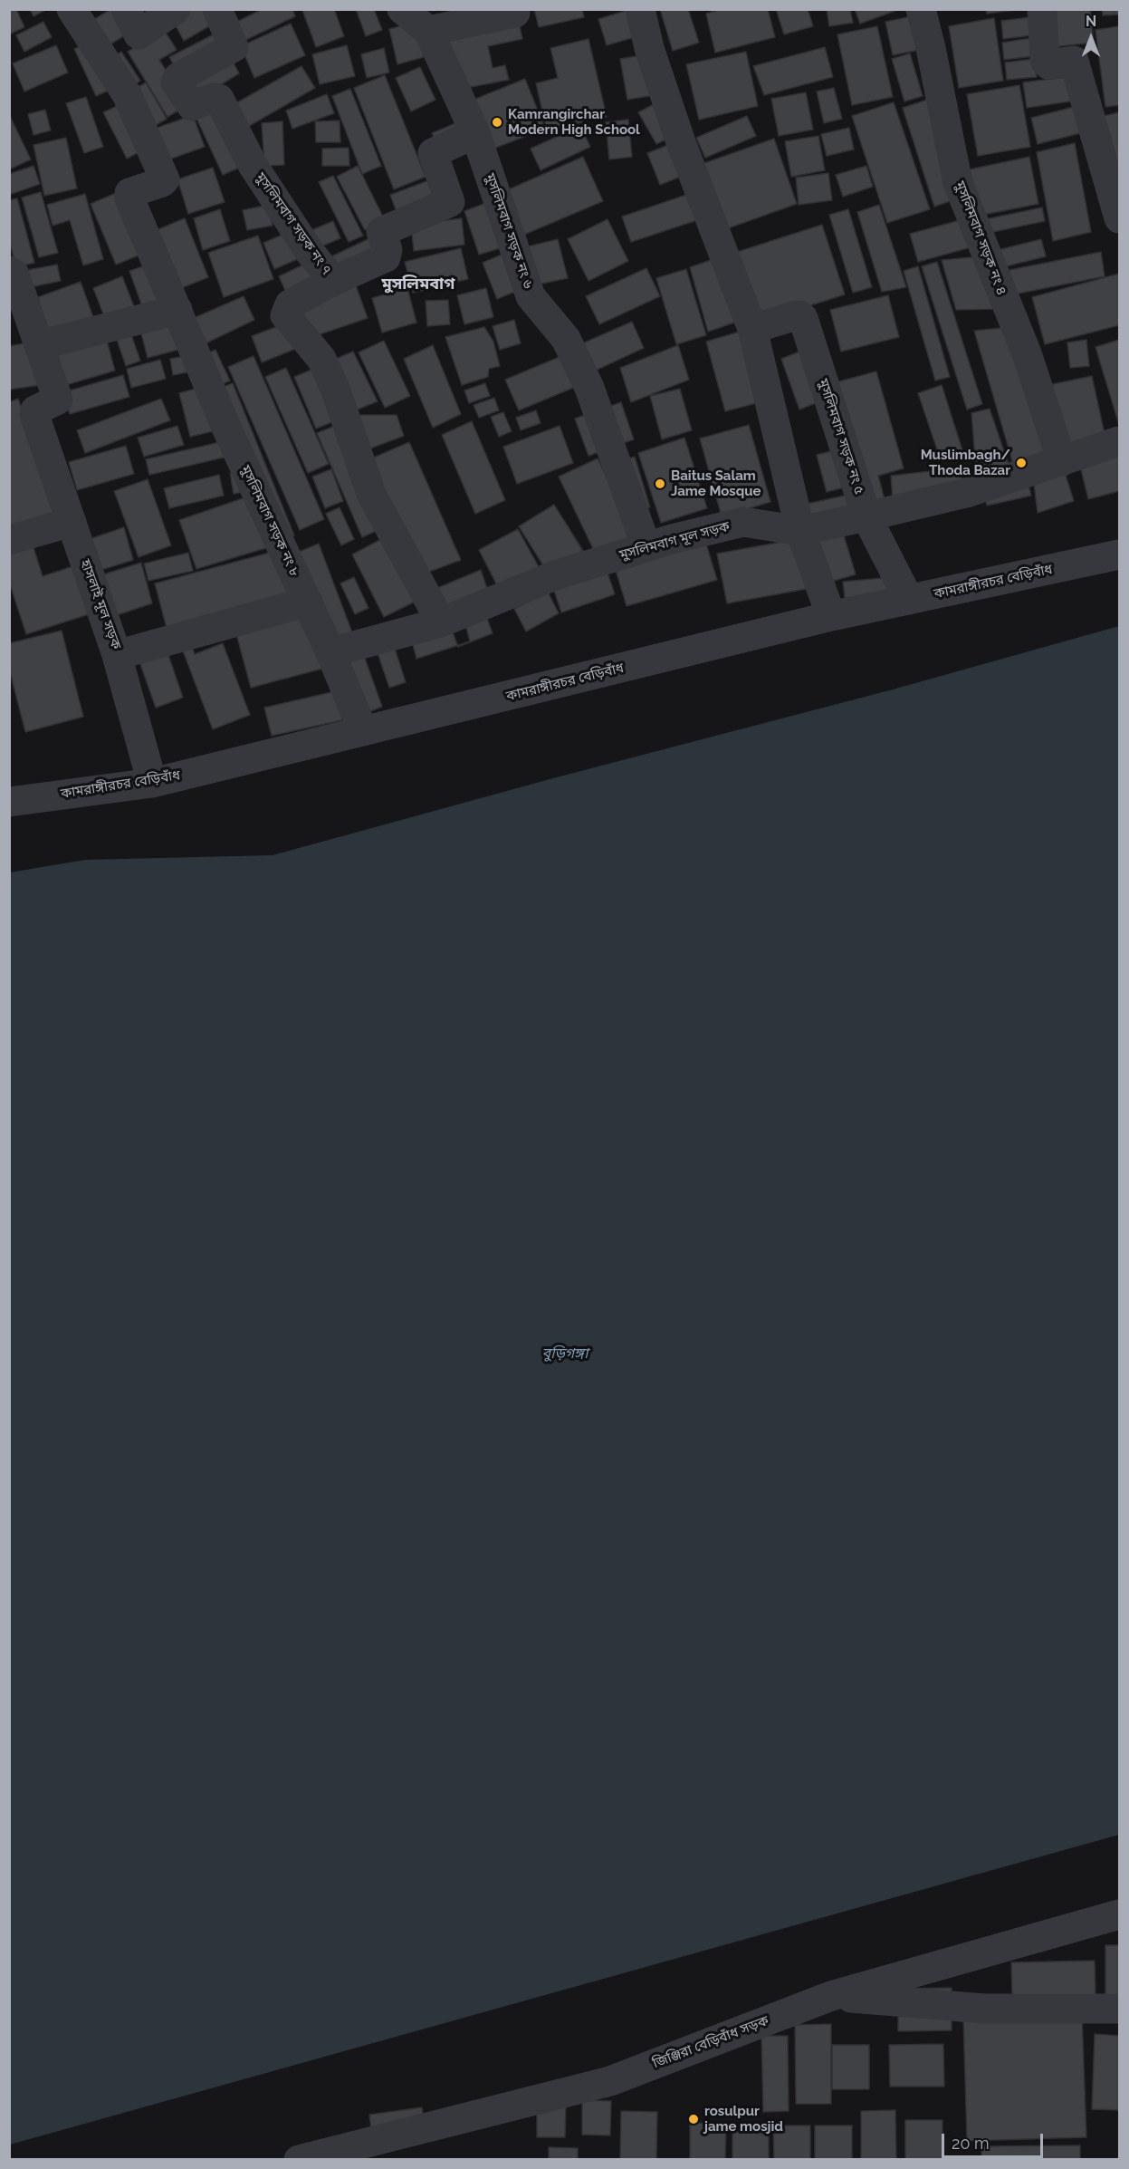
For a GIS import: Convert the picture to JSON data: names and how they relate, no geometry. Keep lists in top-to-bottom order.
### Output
{
  "streets": {
    "street": [
      "মুসলিমবাগ সড়ক নং ৭",
      "মুসলিমবাগ সড়ক নং ৬",
      "মুসলিমবাগ সড়ক নং ৪",
      "মুসলিমবাগ সড়ক নং ৫",
      "মুসলিমবাগ সড়ক নং ৮",
      "মুসলিমবাগ মূল সড়ক",
      "কামরাঙ্গীরচর বেড়িবাঁধ",
      "হাসলাই মূল সড়ক",
      "জিঞ্জিরা বেড়িবাঁধ সড়ক"
    ]
  },
  "crossings": [
    ["মুসলিমবাগ সড়ক নং ৭", "মুসলিমবাগ মূল সড়ক"],
    ["মুসলিমবাগ সড়ক নং ৬", "মুসলিমবাগ মূল সড়ক"],
    ["মুসলিমবাগ সড়ক নং ৪", "মুসলিমবাগ মূল সড়ক"],
    ["মুসলিমবাগ সড়ক নং ৫", "মুসলিমবাগ মূল সড়ক"],
    ["মুসলিমবাগ সড়ক নং ৫", "কামরাঙ্গীরচর বেড়িবাঁধ"],
    ["মুসলিমবাগ সড়ক নং ৮", "মুসলিমবাগ মূল সড়ক"],
    ["মুসলিমবাগ সড়ক নং ৮", "কামরাঙ্গীরচর বেড়িবাঁধ"],
    ["মুসলিমবাগ সড়ক নং ৮", "হাসলাই মূল সড়ক"]
  ],
  "districts": ["মুসলিমবাগ"],
  "water": ["বুড়িগঙ্গা"],
  "places": [
    "Kamrangirchar Modern High School",
    "Muslimbagh/ Thoda Bazar",
    "Baitus Salam Jame Mosque",
    "rosulpur jame mosjid"
  ],
  "scale_bar": "20 m",
  "north": "top"
}
